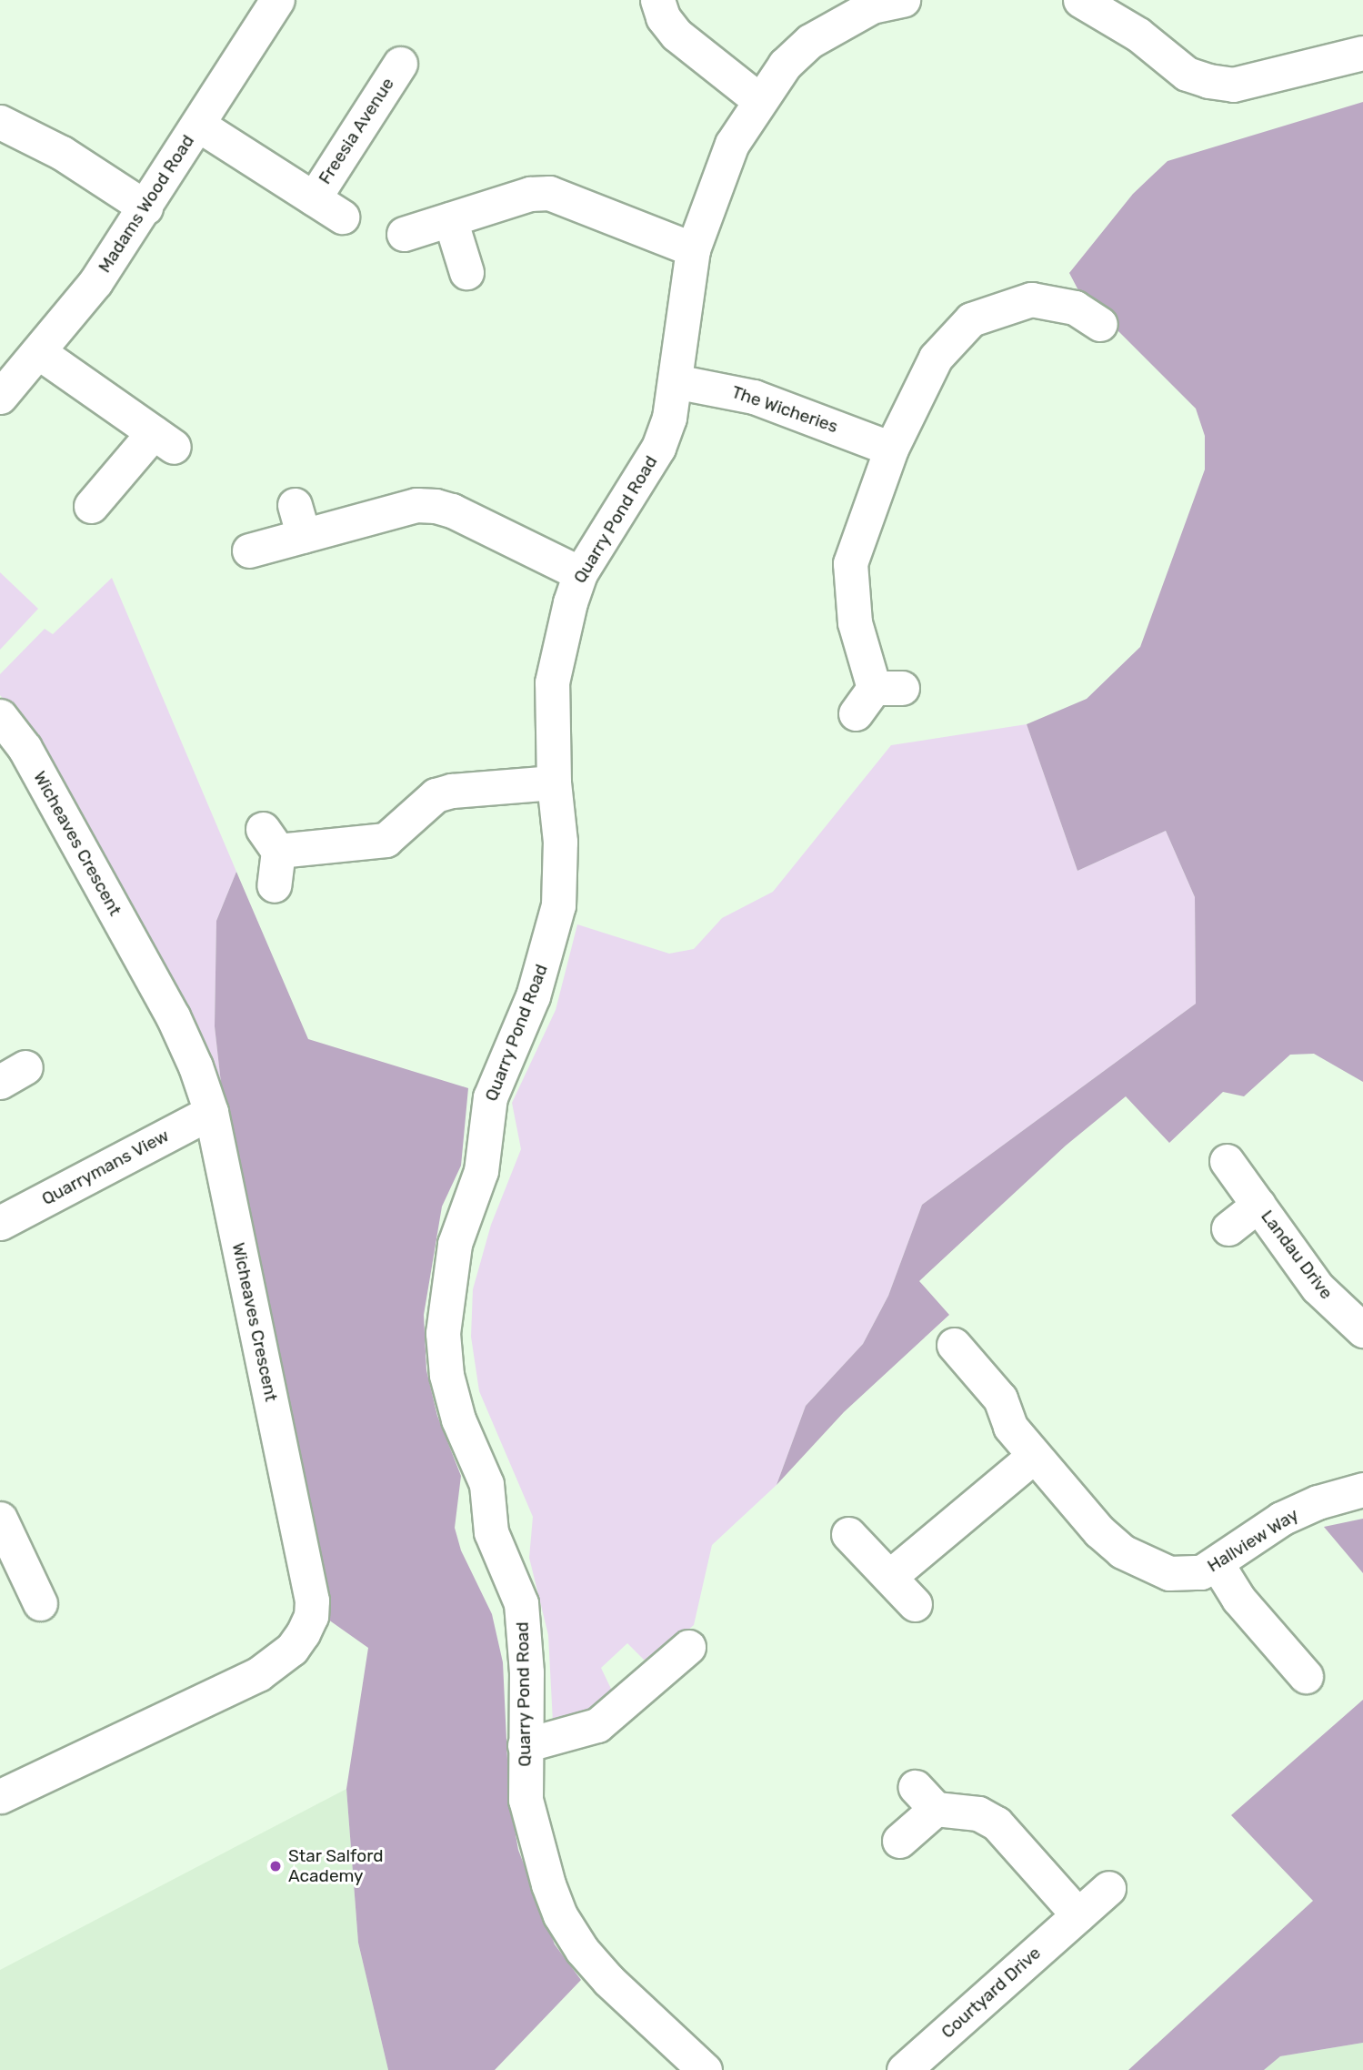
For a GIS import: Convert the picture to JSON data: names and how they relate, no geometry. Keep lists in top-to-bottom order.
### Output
{
  "streets": {
    "street": [
      "Freesia Avenue",
      "Madams Wood Road",
      "The Wicheries",
      "Quarry Pond Road",
      "Wicheaves Crescent",
      "Quarrymans View",
      "Landau Drive",
      "Hallview Way",
      "Courtyard Drive"
    ]
  },
  "crossings": [
    ["Freesia Avenue", "Madams Wood Road"],
    ["The Wicheries", "Quarry Pond Road"],
    ["Wicheaves Crescent", "Quarrymans View"]
  ],
  "places": ["Star Salford Academy"]
}
